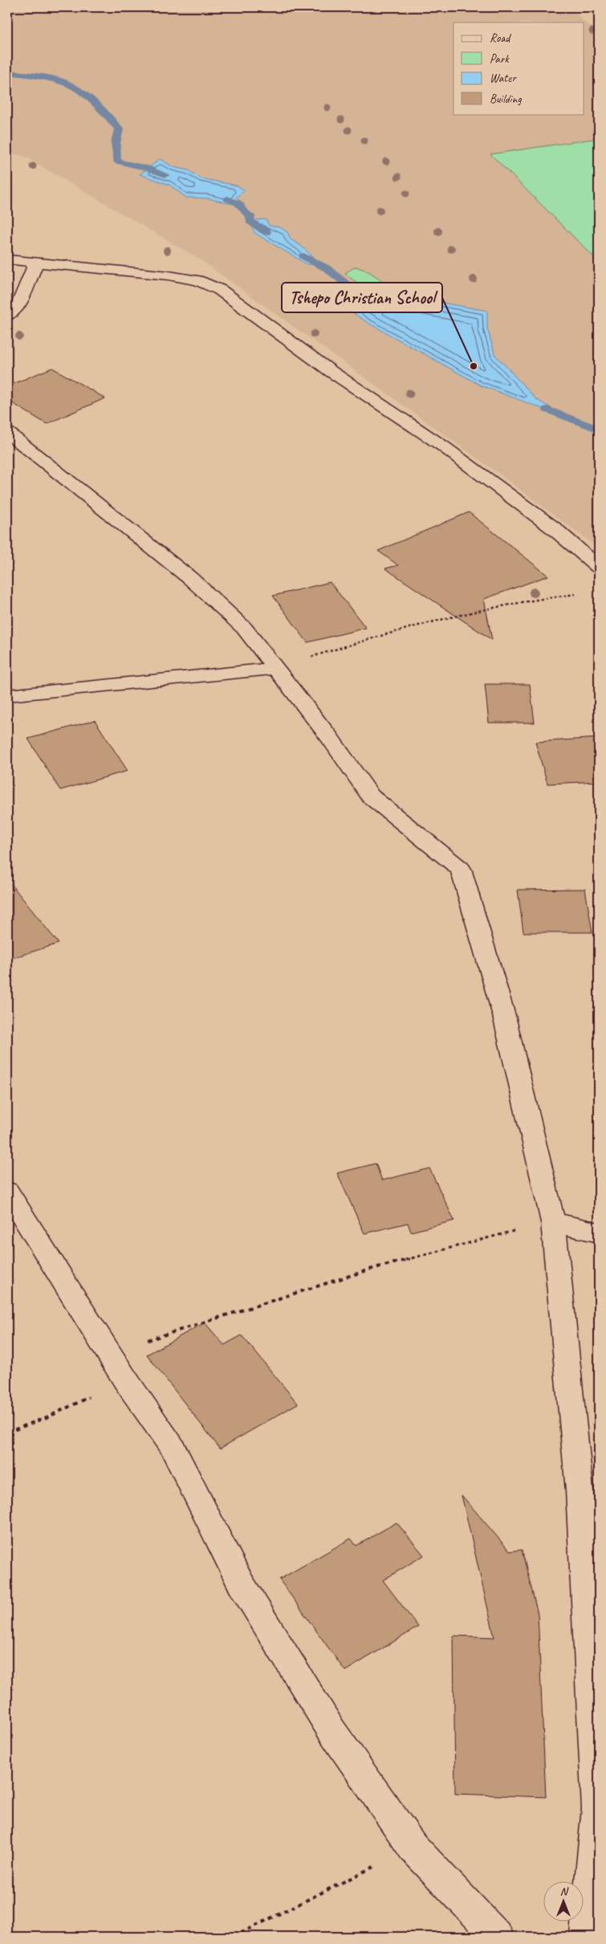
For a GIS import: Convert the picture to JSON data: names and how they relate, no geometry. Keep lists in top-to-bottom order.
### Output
{
  "places": ["Tshepo Christian School"],
  "legend": [
    "Road",
    "Park",
    "Water",
    "Building"
  ],
  "north": "top"
}
